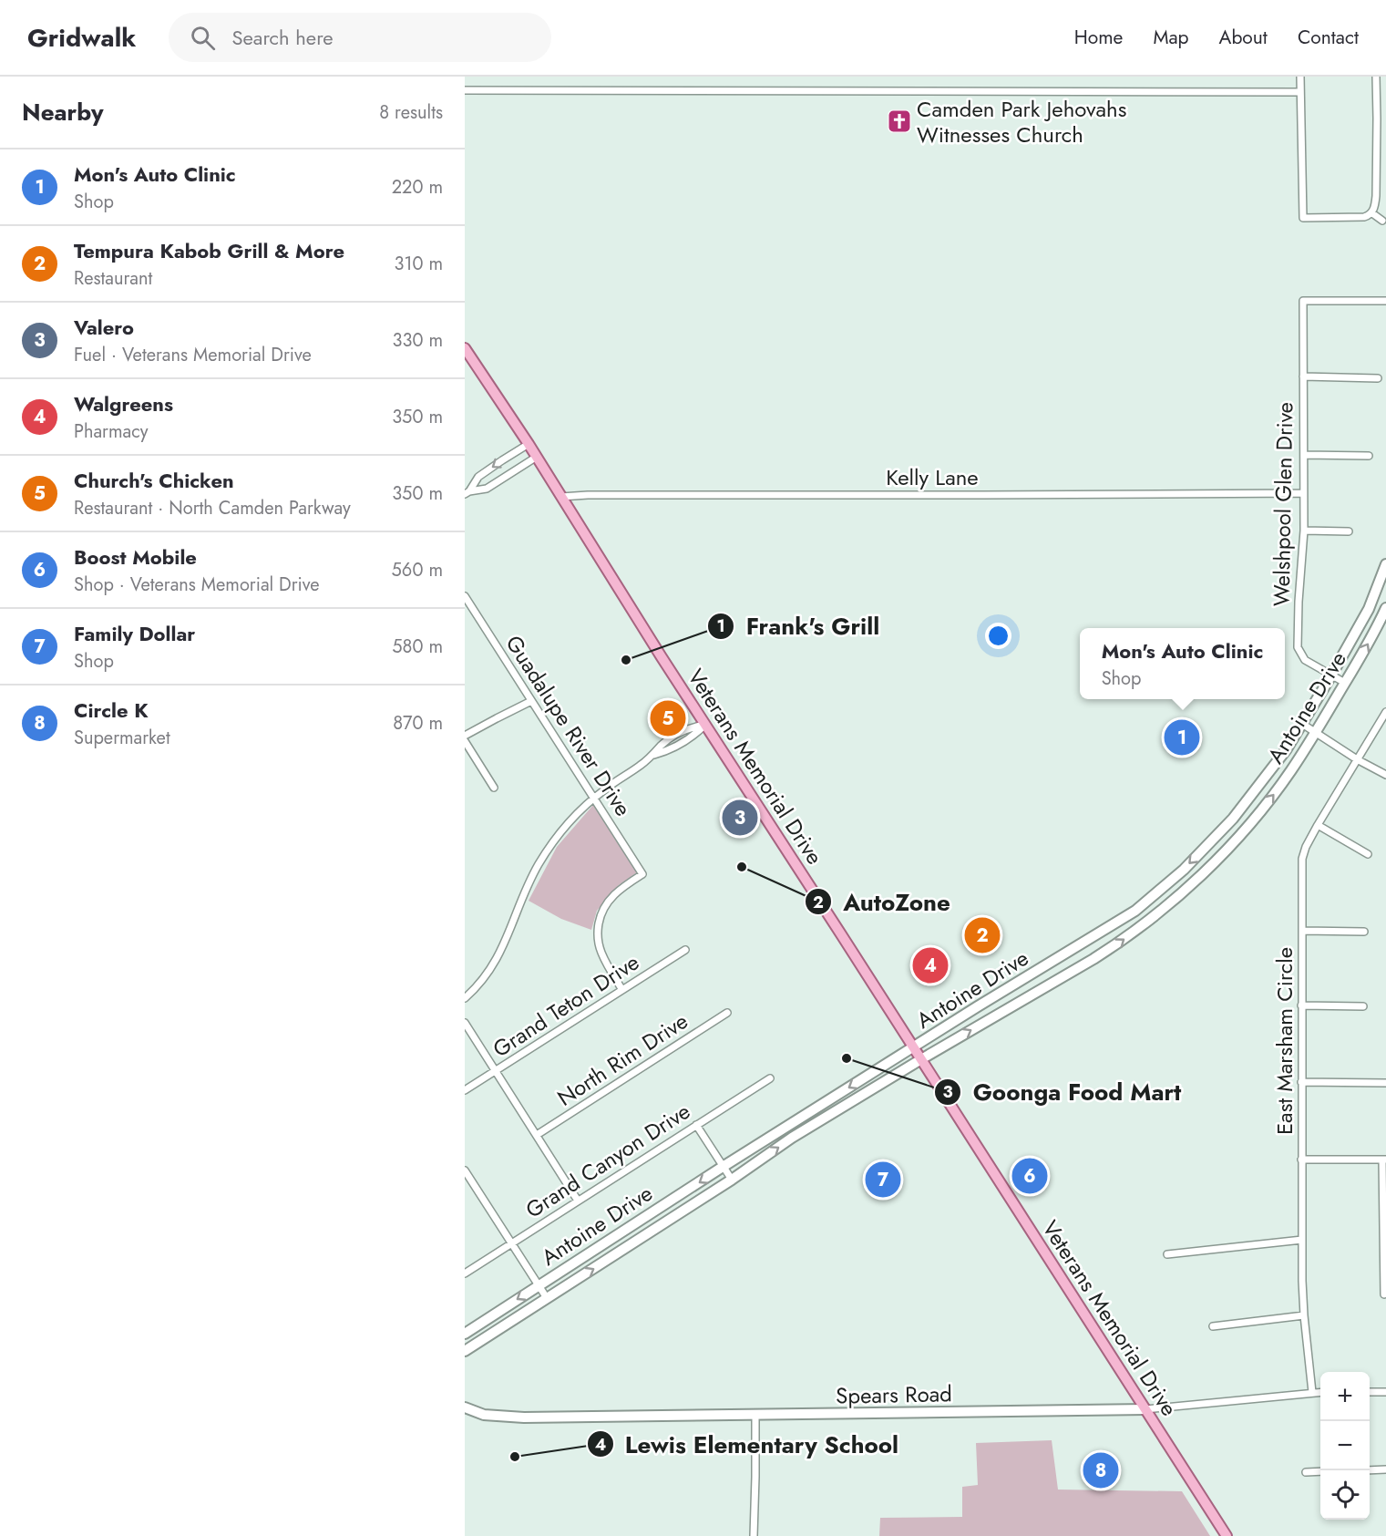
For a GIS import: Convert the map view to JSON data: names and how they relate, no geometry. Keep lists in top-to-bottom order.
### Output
{
  "streets": {
    "main road": ["Antoine Drive", "Veterans Memorial Drive", "Spears Road"],
    "street": [
      "Kelly Lane",
      "Welshpool Glen Drive",
      "Guadalupe River Drive",
      "Grand Teton Drive",
      "East Marsham Circle",
      "North Rim Drive",
      "Grand Canyon Drive"
    ]
  },
  "crossings": [
    ["Kelly Lane", "Welshpool Glen Drive"],
    ["Kelly Lane", "Veterans Memorial Drive"],
    ["Welshpool Glen Drive", "Antoine Drive"],
    ["Antoine Drive", "Veterans Memorial Drive"],
    ["Guadalupe River Drive", "Grand Teton Drive"],
    ["Veterans Memorial Drive", "Spears Road"],
    ["East Marsham Circle", "Spears Road"]
  ],
  "places": {
    "church": ["Camden Park Jehovahs Witnesses Church"],
    "other": [
      "Frank's Grill",
      "AutoZone",
      "Goonga Food Mart",
      "Lewis Elementary School"
    ]
  },
  "page": {
    "header": "Gridwalk",
    "search": "Search here",
    "nav": [
      "Home",
      "Map",
      "About",
      "Contact"
    ],
    "heading": ["Nearby", "8 results"],
    "list": [
      {
        "mark": "1",
        "name": "Mon's Auto Clinic",
        "note": "Shop",
        "value": "220 m"
      },
      {
        "mark": "2",
        "name": "Tempura Kabob Grill & More",
        "note": "Restaurant",
        "value": "310 m"
      },
      {
        "mark": "3",
        "name": "Valero",
        "note": "Fuel · Veterans Memorial Drive",
        "value": "330 m"
      },
      {
        "mark": "4",
        "name": "Walgreens",
        "note": "Pharmacy",
        "value": "350 m"
      },
      {
        "mark": "5",
        "name": "Church's Chicken",
        "note": "Restaurant · North Camden Parkway",
        "value": "350 m"
      },
      {
        "mark": "6",
        "name": "Boost Mobile",
        "note": "Shop · Veterans Memorial Drive",
        "value": "560 m"
      },
      {
        "mark": "7",
        "name": "Family Dollar",
        "note": "Shop",
        "value": "580 m"
      },
      {
        "mark": "8",
        "name": "Circle K",
        "note": "Supermarket",
        "value": "870 m"
      }
    ],
    "popup": ["Mon's Auto Clinic", "Shop"],
    "pins": [
      "5",
      "1",
      "3",
      "2",
      "4",
      "6",
      "7",
      "8"
    ],
    "map_buttons": ["+", "−"]
  }
}
